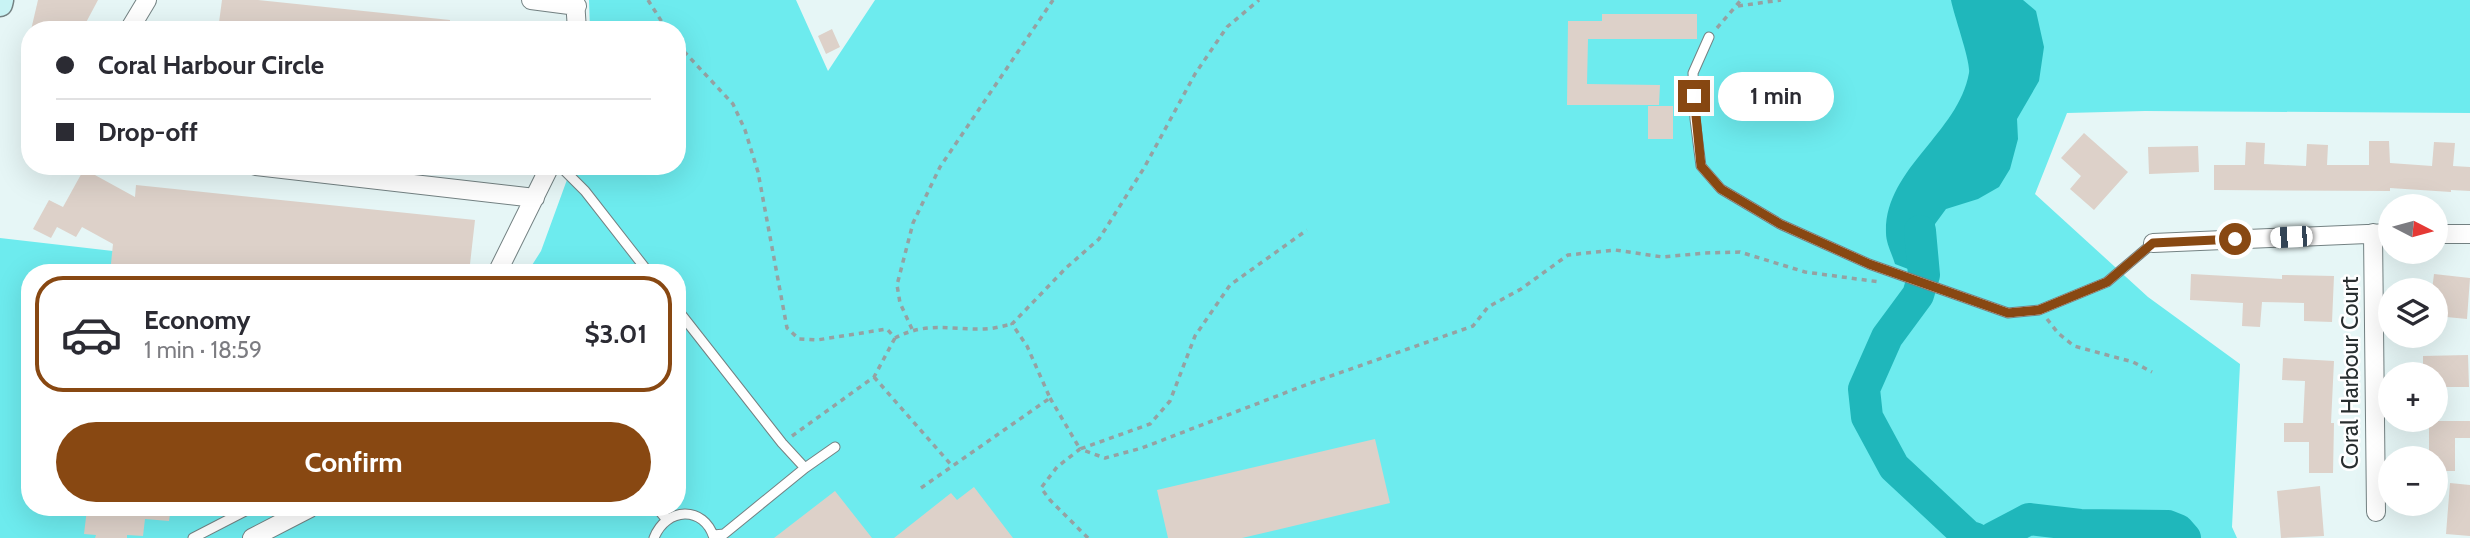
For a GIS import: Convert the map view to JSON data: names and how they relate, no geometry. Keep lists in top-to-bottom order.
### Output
{
  "streets": {
    "street": ["Coral Harbour Court"]
  },
  "north": "right",
  "page": {
    "banner": ["Coral Harbour Circle", "Drop-off"],
    "bubble": "1 min",
    "map_buttons": ["+", "−"],
    "list": [
      {
        "name": "Economy",
        "note": "1 min · 18:59",
        "value": "$3.01"
      }
    ],
    "buttons": "Confirm"
  }
}
